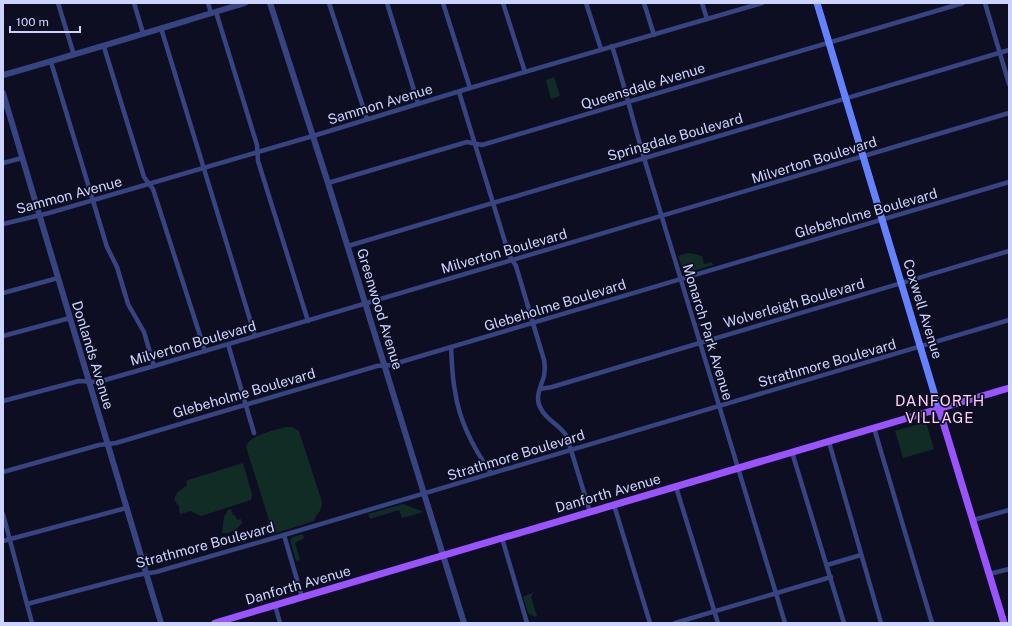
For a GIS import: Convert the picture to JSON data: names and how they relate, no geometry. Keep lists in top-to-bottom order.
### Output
{
  "streets": {
    "main road": ["Coxwell Avenue", "Danforth Avenue"],
    "street": [
      "Queensdale Avenue",
      "Sammon Avenue",
      "Springdale Boulevard",
      "Milverton Boulevard",
      "Glebeholme Boulevard",
      "Wolverleigh Boulevard",
      "Greenwood Avenue",
      "Monarch Park Avenue",
      "Donlands Avenue",
      "Strathmore Boulevard"
    ]
  },
  "crossings": [
    ["Queensdale Avenue", "Greenwood Avenue"],
    ["Queensdale Avenue", "Coxwell Avenue"],
    ["Queensdale Avenue", "Monarch Park Avenue"],
    ["Sammon Avenue", "Greenwood Avenue"],
    ["Sammon Avenue", "Monarch Park Avenue"],
    ["Sammon Avenue", "Donlands Avenue"],
    ["Springdale Boulevard", "Greenwood Avenue"],
    ["Springdale Boulevard", "Coxwell Avenue"],
    ["Springdale Boulevard", "Monarch Park Avenue"],
    ["Milverton Boulevard", "Greenwood Avenue"],
    ["Milverton Boulevard", "Coxwell Avenue"],
    ["Milverton Boulevard", "Monarch Park Avenue"],
    ["Milverton Boulevard", "Donlands Avenue"],
    ["Glebeholme Boulevard", "Greenwood Avenue"],
    ["Glebeholme Boulevard", "Coxwell Avenue"],
    ["Glebeholme Boulevard", "Monarch Park Avenue"],
    ["Glebeholme Boulevard", "Donlands Avenue"],
    ["Wolverleigh Boulevard", "Coxwell Avenue"],
    ["Wolverleigh Boulevard", "Monarch Park Avenue"],
    ["Greenwood Avenue", "Strathmore Boulevard"],
    ["Greenwood Avenue", "Danforth Avenue"],
    ["Coxwell Avenue", "Strathmore Boulevard"],
    ["Coxwell Avenue", "Danforth Avenue"],
    ["Monarch Park Avenue", "Strathmore Boulevard"],
    ["Monarch Park Avenue", "Danforth Avenue"],
    ["Donlands Avenue", "Strathmore Boulevard"]
  ],
  "districts": ["DANFORTH VILLAGE"],
  "scale_bar": "100 m"
}
